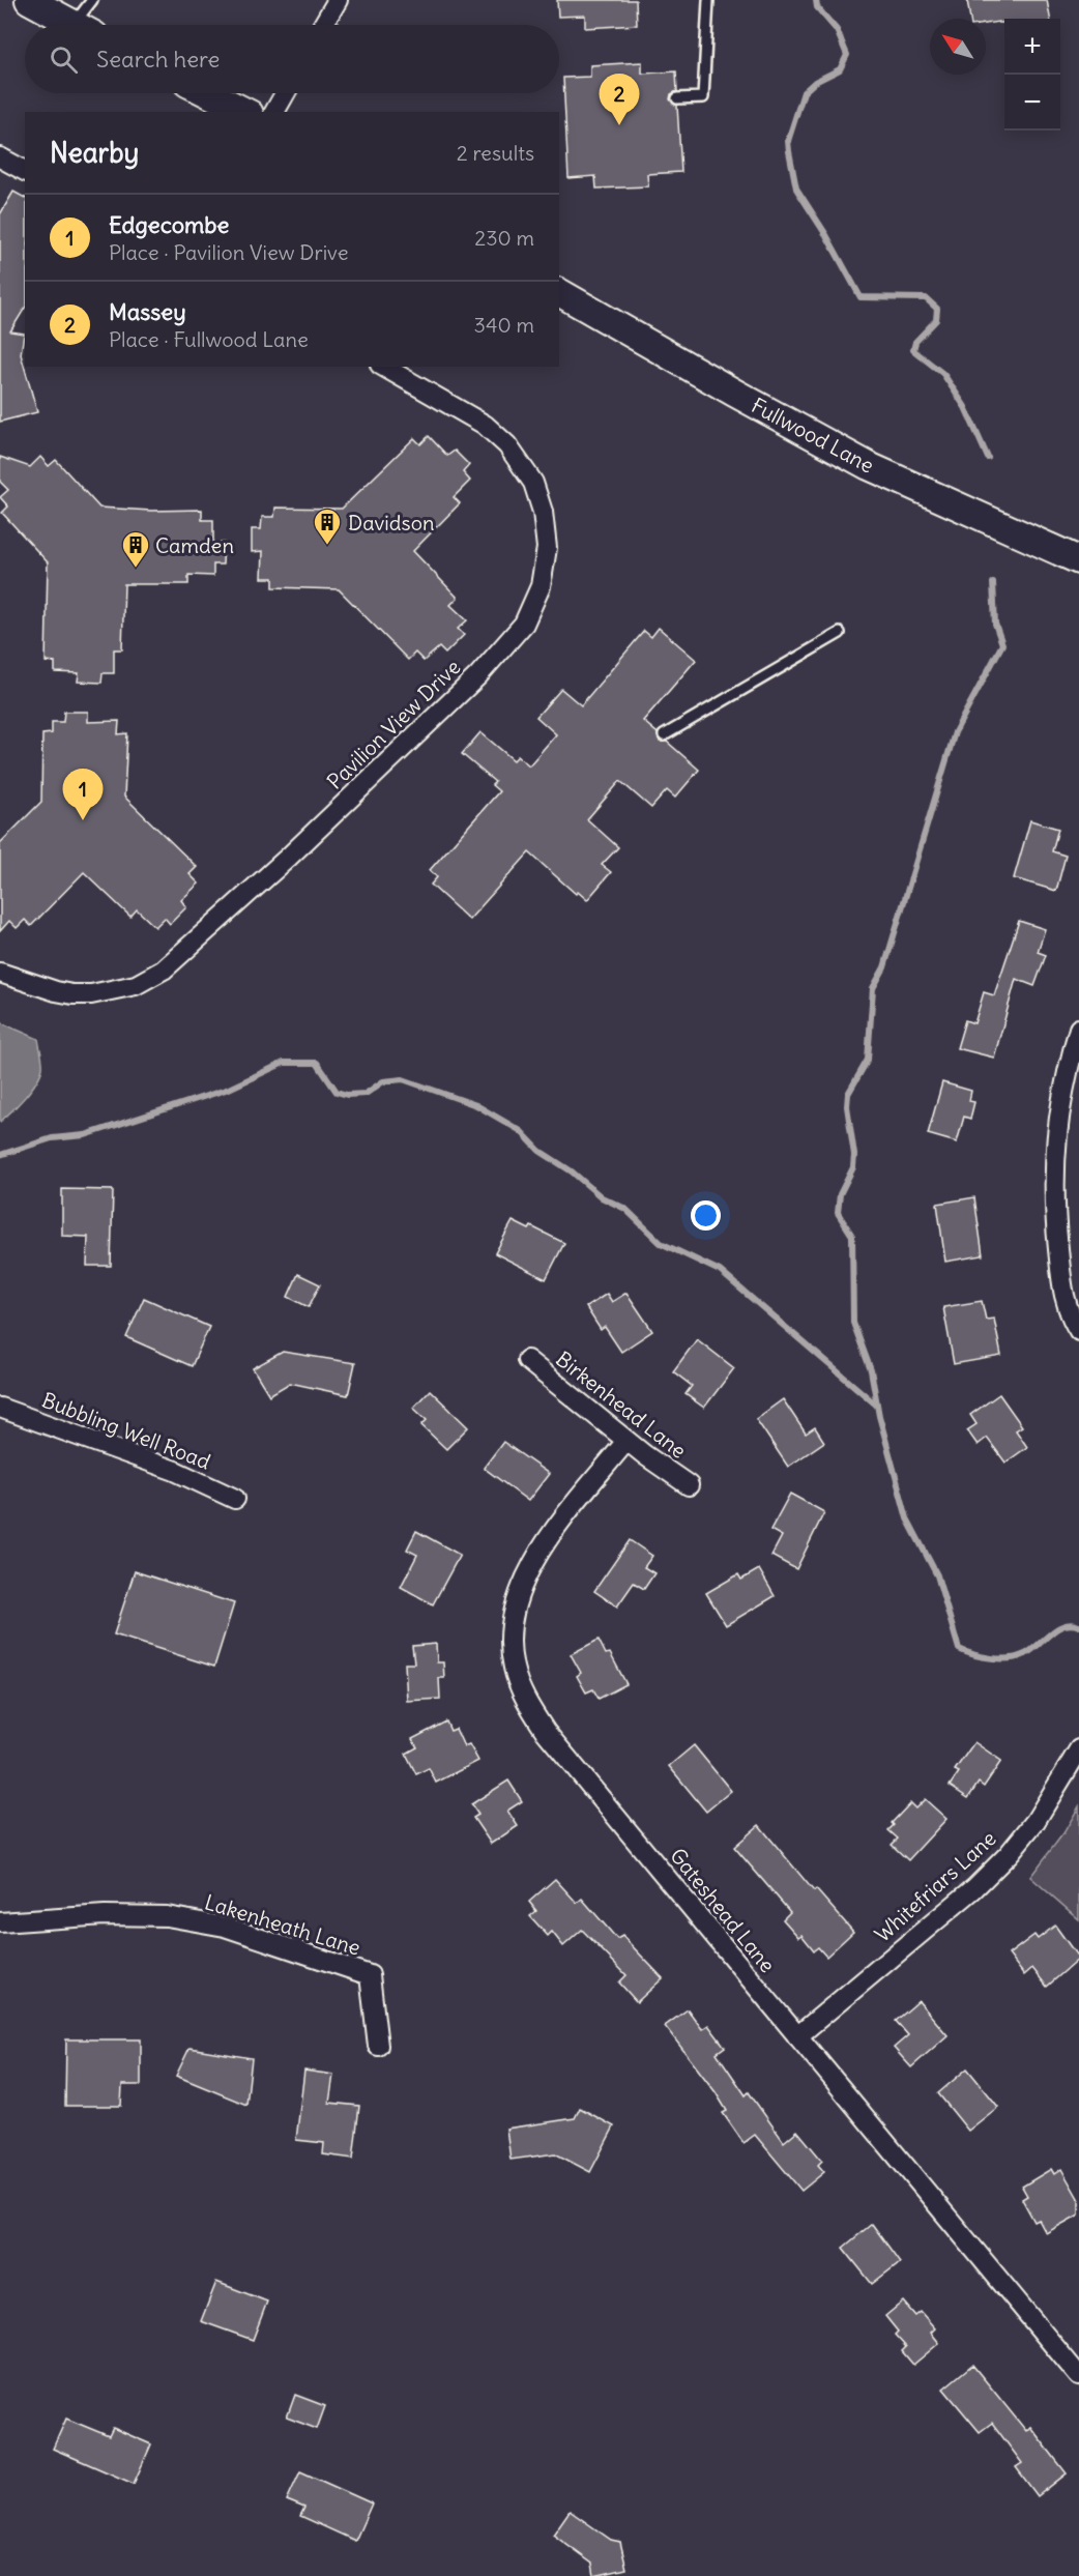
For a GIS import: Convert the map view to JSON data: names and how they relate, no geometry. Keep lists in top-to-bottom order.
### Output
{
  "streets": {
    "street": [
      "Fullwood Lane",
      "Pavilion View Drive",
      "Birkenhead Lane",
      "Bubbling Well Road",
      "Whitefriars Lane",
      "Gateshead Lane",
      "Lakenheath Lane"
    ]
  },
  "crossings": [
    ["Birkenhead Lane", "Gateshead Lane"],
    ["Whitefriars Lane", "Gateshead Lane"]
  ],
  "places": {
    "building": ["Davidson", "Camden"]
  },
  "north": "top left",
  "page": {
    "map_buttons": ["+", "−"],
    "search": "Search here",
    "pins": ["2", "1"],
    "heading": ["Nearby", "2 results"],
    "list": [
      {
        "mark": "1",
        "name": "Edgecombe",
        "note": "Place · Pavilion View Drive",
        "value": "230 m"
      },
      {
        "mark": "2",
        "name": "Massey",
        "note": "Place · Fullwood Lane",
        "value": "340 m"
      }
    ]
  }
}
